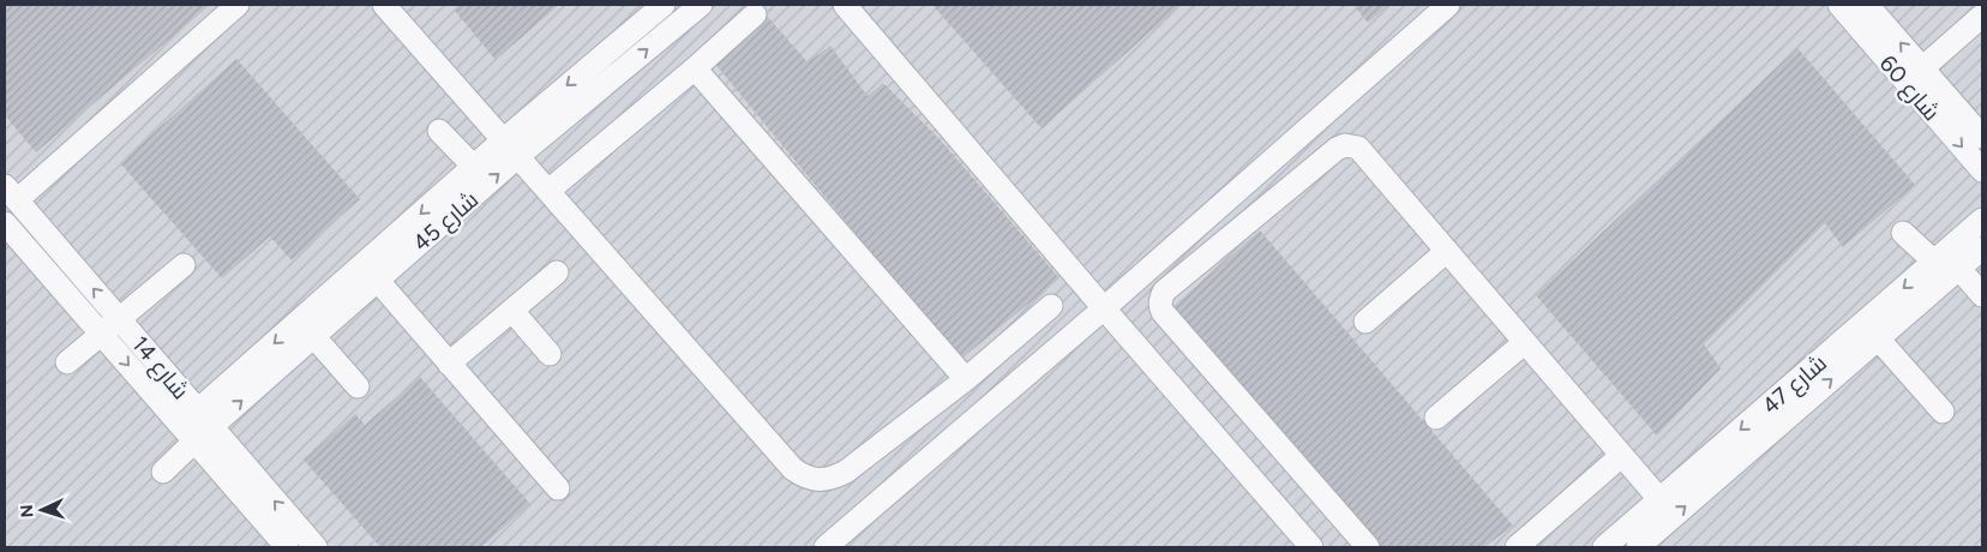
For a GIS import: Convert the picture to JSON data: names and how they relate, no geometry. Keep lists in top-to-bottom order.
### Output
{
  "streets": {
    "street": [
      "شارع 60",
      "شارع 45",
      "شارع 14",
      "شارع 47"
    ]
  },
  "crossings": [
    ["شارع 45", "شارع 14"]
  ],
  "north": "left"
}
